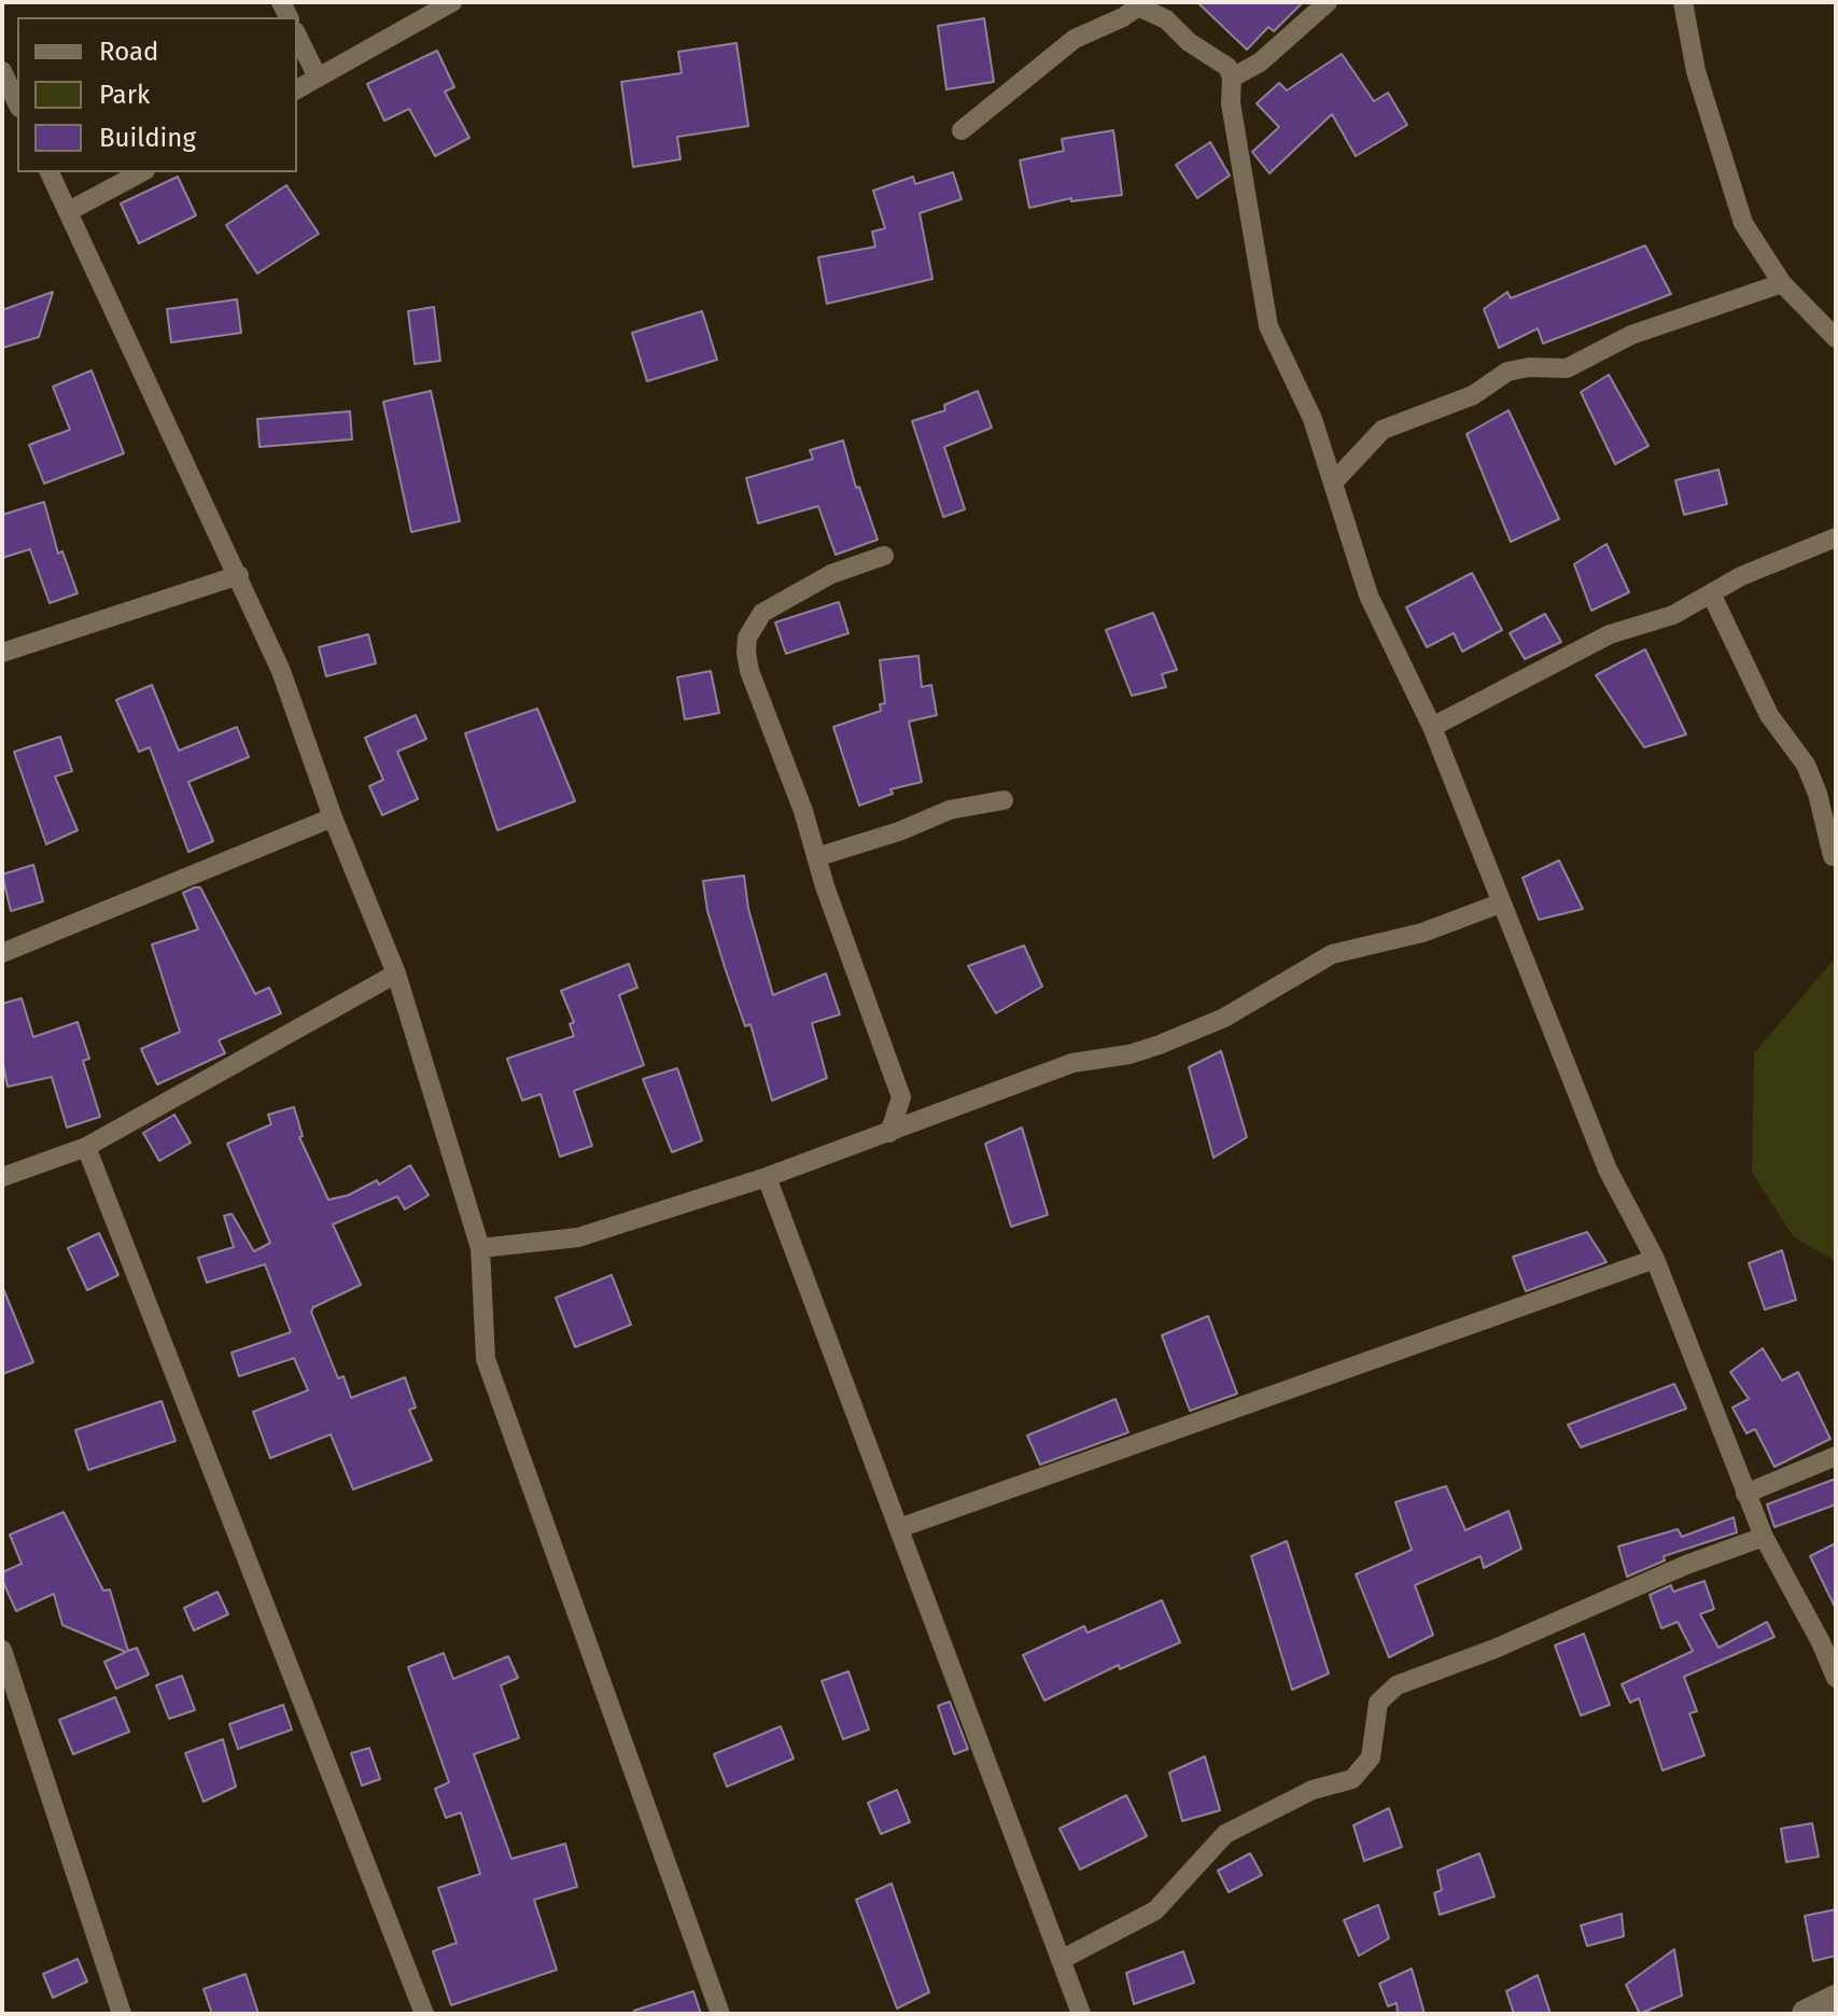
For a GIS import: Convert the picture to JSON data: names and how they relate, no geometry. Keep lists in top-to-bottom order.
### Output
{
  "legend": ["Road", "Park", "Building"]
}
